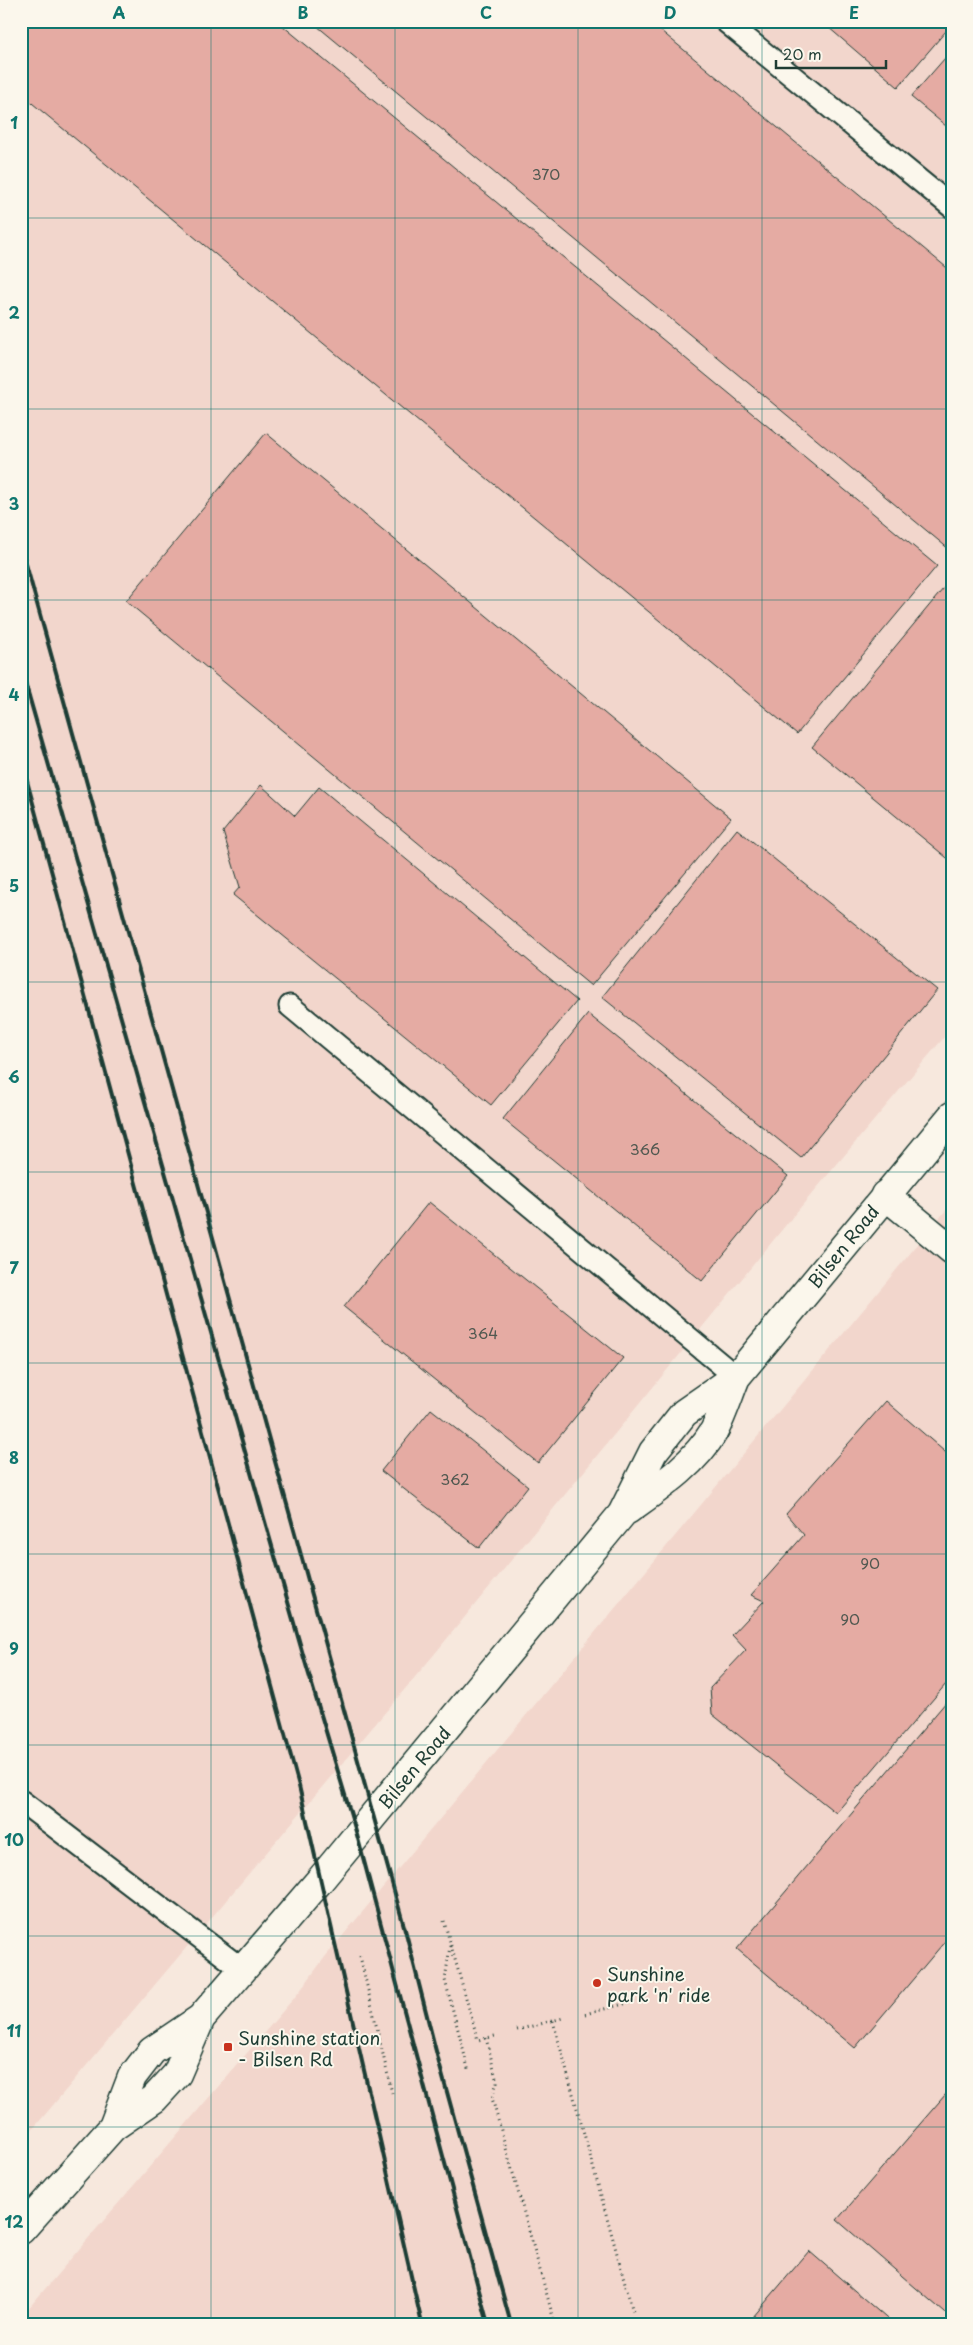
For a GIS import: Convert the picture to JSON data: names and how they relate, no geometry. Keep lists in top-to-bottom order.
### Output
{
  "streets": {
    "street": ["Bilsen Road"]
  },
  "places": {
    "other": ["Sunshine park 'n' ride"],
    "transit": ["Sunshine station - Bilsen Rd"]
  },
  "house_numbers": [
    "370",
    "366",
    "364",
    "362",
    "90",
    "90"
  ],
  "scale_bar": "20 m",
  "grid": {
    "columns": [
      "A",
      "B",
      "C",
      "D",
      "E"
    ],
    "rows": [
      "1",
      "2",
      "3",
      "4",
      "5",
      "6",
      "7",
      "8",
      "9",
      "10",
      "11",
      "12"
    ]
  }
}
